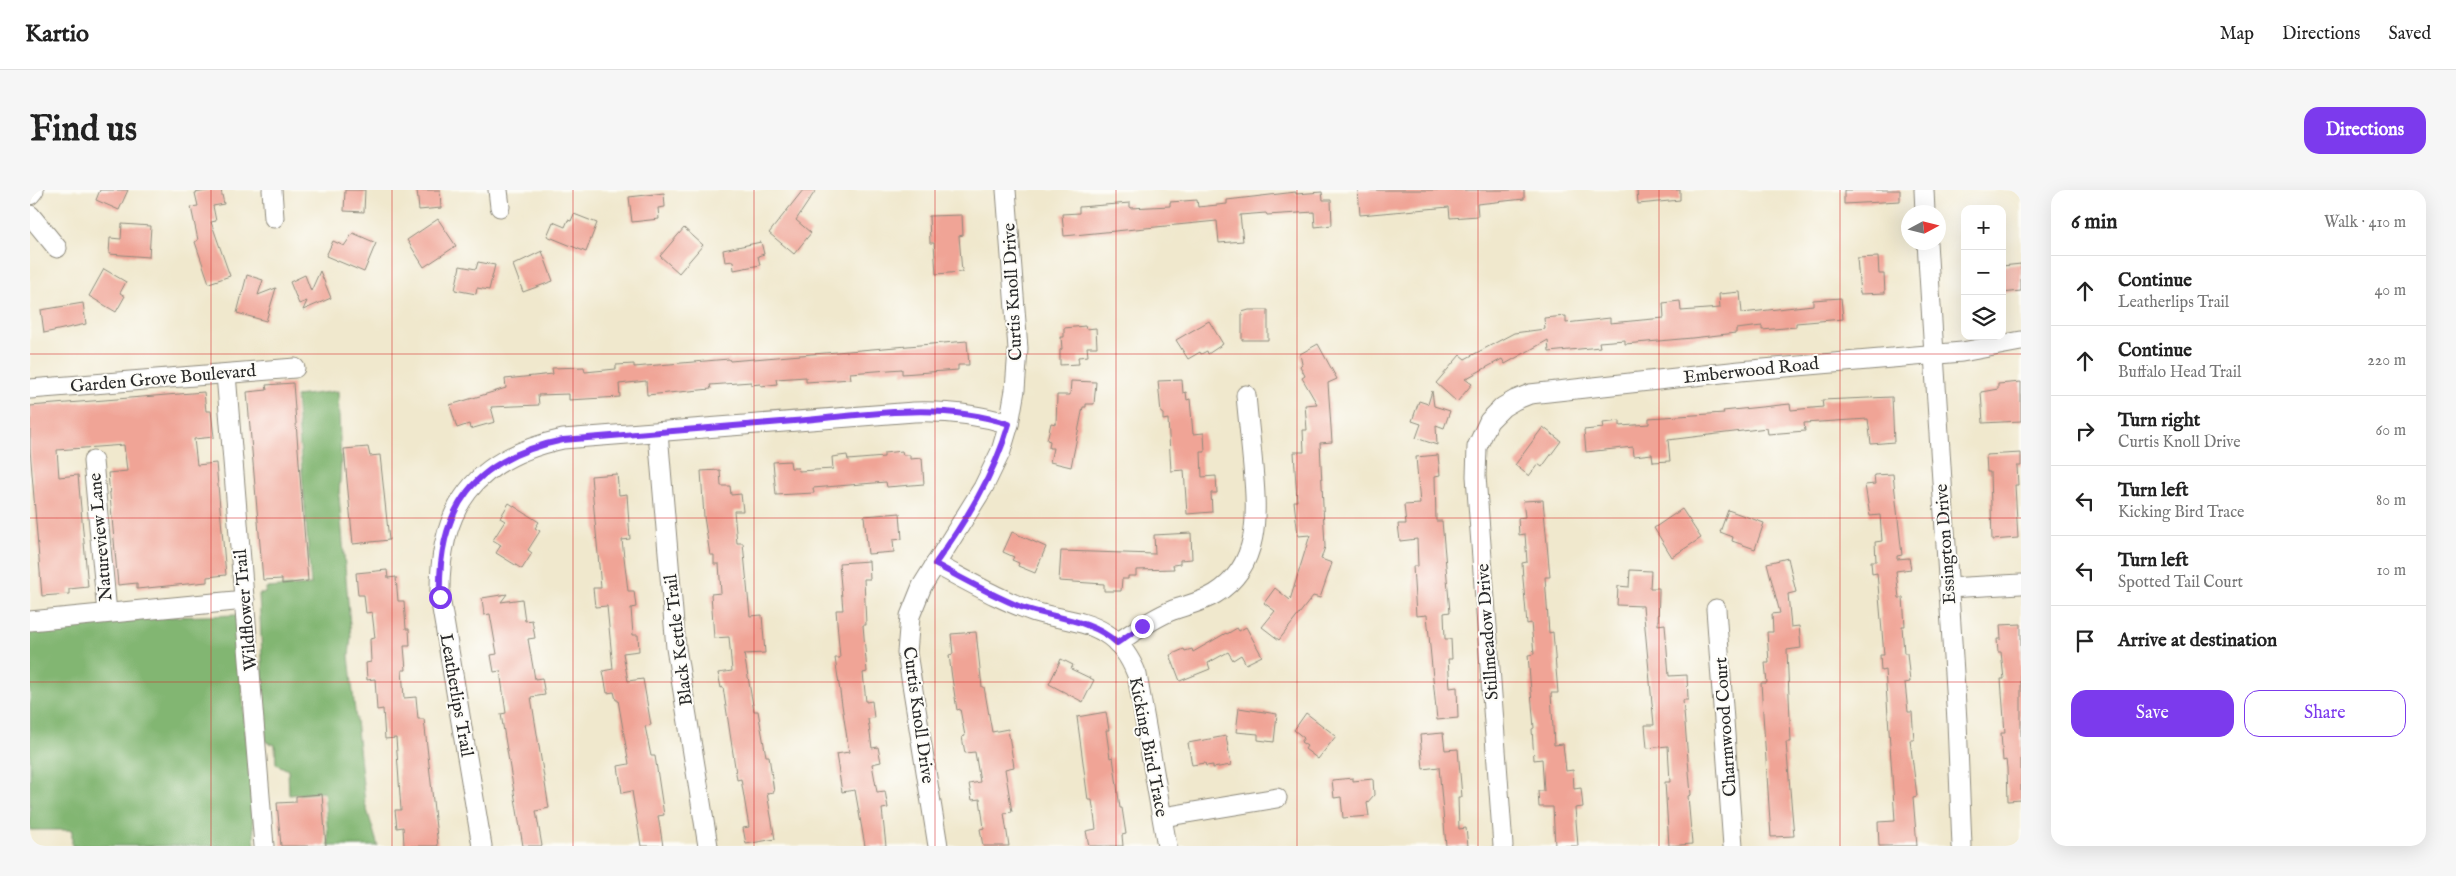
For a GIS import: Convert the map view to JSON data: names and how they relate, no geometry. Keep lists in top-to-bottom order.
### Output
{
  "streets": {
    "street": [
      "Curtis Knoll Drive",
      "Emberwood Road",
      "Garden Grove Boulevard",
      "Natureview Lane",
      "Essington Drive",
      "Wildflower Trail",
      "Stillmeadow Drive",
      "Black Kettle Trail",
      "Leatherlips Trail",
      "Charmwood Court",
      "Kicking Bird Trace"
    ]
  },
  "crossings": [
    ["Curtis Knoll Drive", "Leatherlips Trail"],
    ["Curtis Knoll Drive", "Kicking Bird Trace"],
    ["Emberwood Road", "Essington Drive"],
    ["Emberwood Road", "Stillmeadow Drive"],
    ["Garden Grove Boulevard", "Wildflower Trail"],
    ["Natureview Lane", "Wildflower Trail"],
    ["Black Kettle Trail", "Leatherlips Trail"]
  ],
  "north": "right",
  "page": {
    "header": "Kartio",
    "nav": ["Map", "Directions", "Saved"],
    "buttons": [
      "Directions",
      ["Save", "Share"]
    ],
    "title": "Find us",
    "heading": ["6 min", "Walk · 410 m"],
    "map_buttons": ["+", "−"],
    "list": [
      ["Continue", "Leatherlips Trail", "40 m"],
      ["Continue", "Buffalo Head Trail", "220 m"],
      ["Turn right", "Curtis Knoll Drive", "60 m"],
      ["Turn left", "Kicking Bird Trace", "80 m"],
      ["Turn left", "Spotted Tail Court", "10 m"],
      "Arrive at destination"
    ]
  }
}
